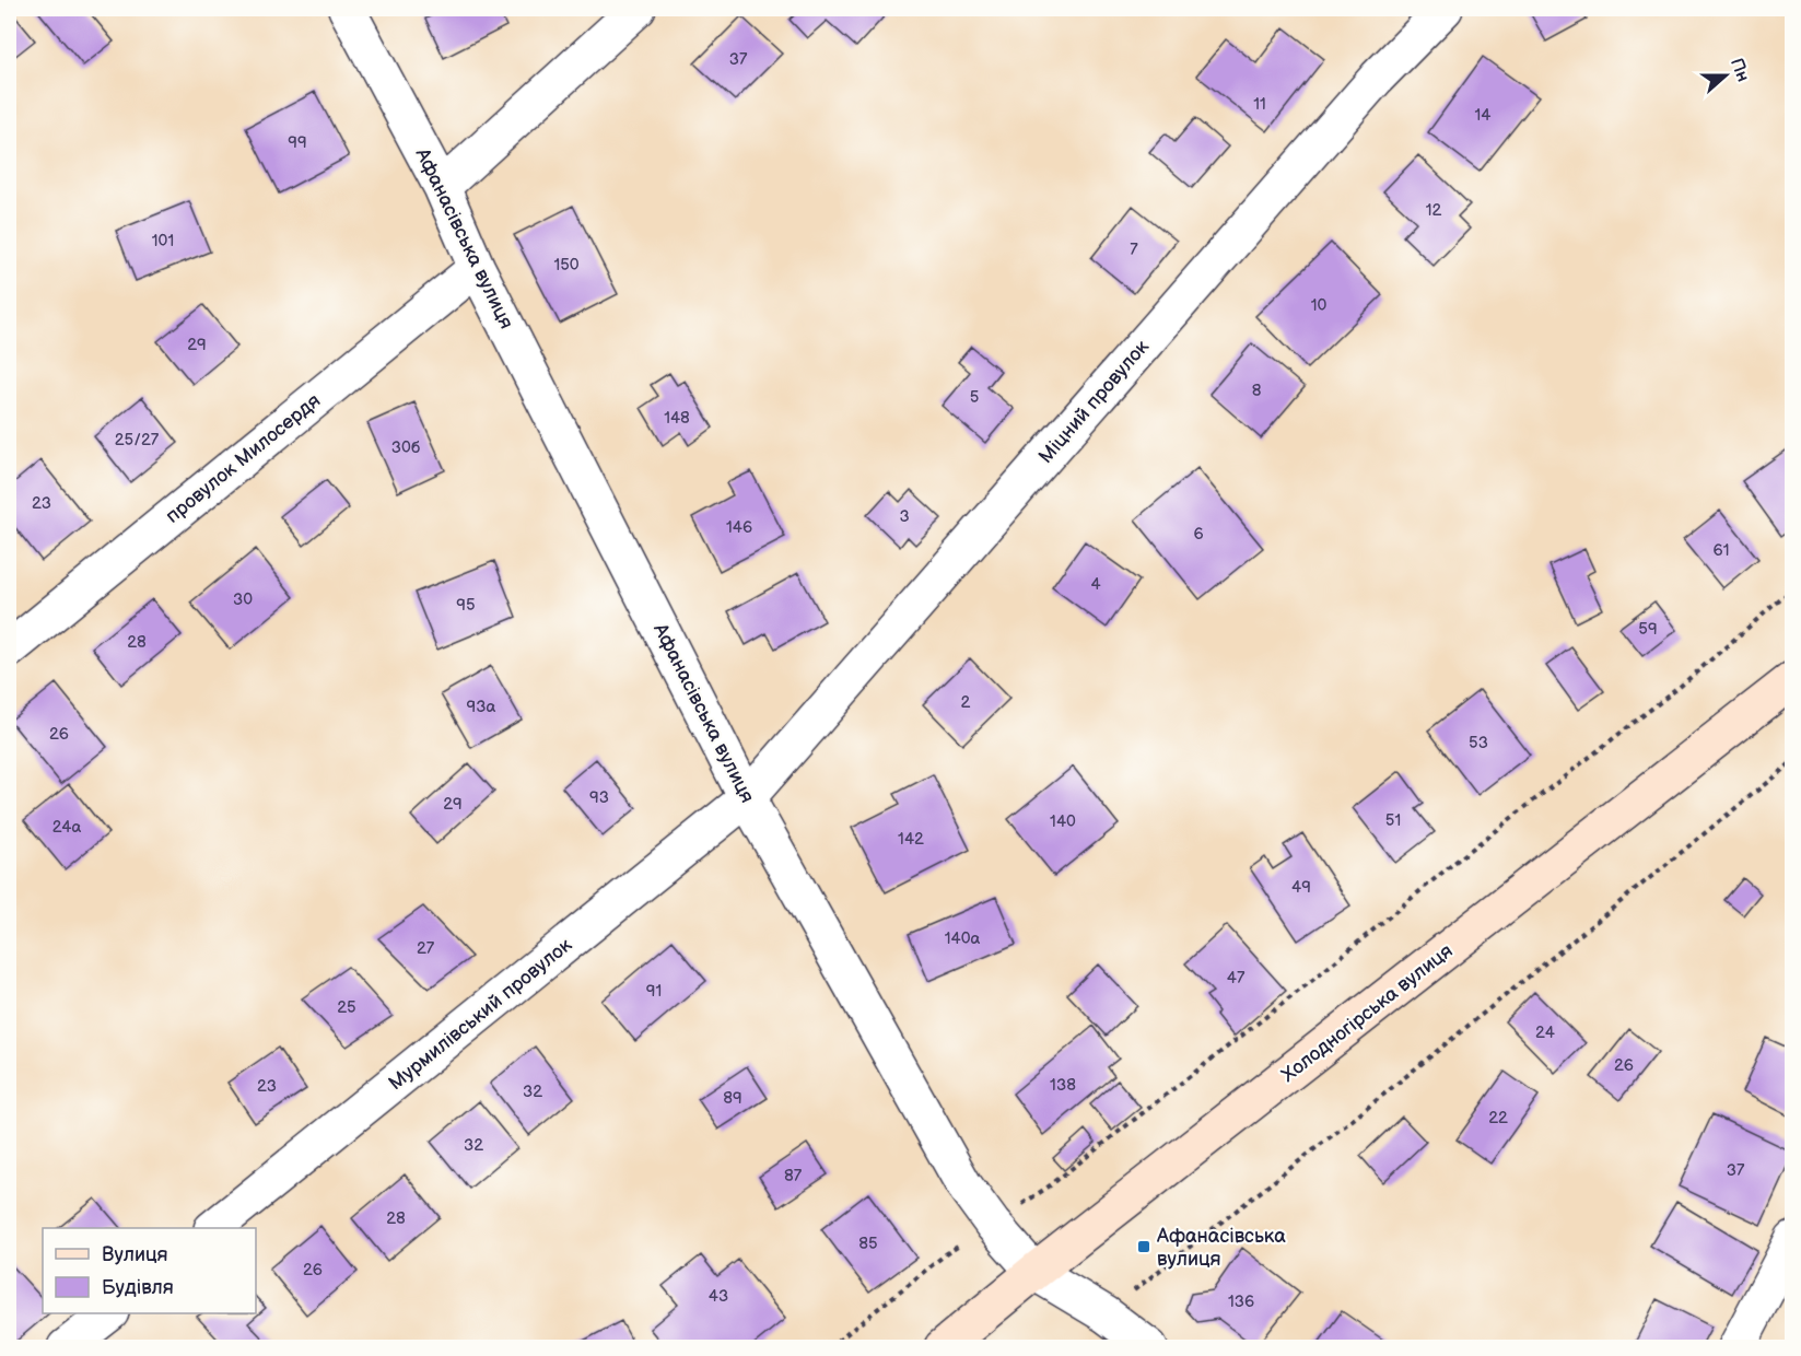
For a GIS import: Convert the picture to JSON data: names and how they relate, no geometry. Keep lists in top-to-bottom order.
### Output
{
  "streets": {
    "main road": ["Холодногірська вулиця"],
    "street": [
      "Афанасівська вулиця",
      "Міцний провулок",
      "провулок Милосердя",
      "Мурмилівський провулок"
    ]
  },
  "crossings": [
    ["Афанасівська вулиця", "Міцний провулок"],
    ["Афанасівська вулиця", "провулок Милосердя"],
    ["Афанасівська вулиця", "Холодногірська вулиця"],
    ["Афанасівська вулиця", "Мурмилівський провулок"],
    ["Міцний провулок", "Мурмилівський провулок"]
  ],
  "places": {
    "transit": ["Афанасівська вулиця"]
  },
  "house_numbers": [
    "37",
    "11",
    "14",
    "99",
    "12",
    "101",
    "7",
    "150",
    "10",
    "29",
    "8",
    "5",
    "148",
    "25/27",
    "30б",
    "23",
    "3",
    "146",
    "6",
    "61",
    "4",
    "30",
    "95",
    "59",
    "28",
    "2",
    "93а",
    "26",
    "53",
    "93",
    "29",
    "51",
    "140",
    "24а",
    "142",
    "49",
    "140а",
    "27",
    "47",
    "91",
    "25",
    "24",
    "26",
    "138",
    "23",
    "32",
    "89",
    "22",
    "32",
    "37",
    "87",
    "28",
    "85",
    "26",
    "43",
    "136"
  ],
  "legend": ["Вулиця", "Будівля"],
  "north": "right"
}
